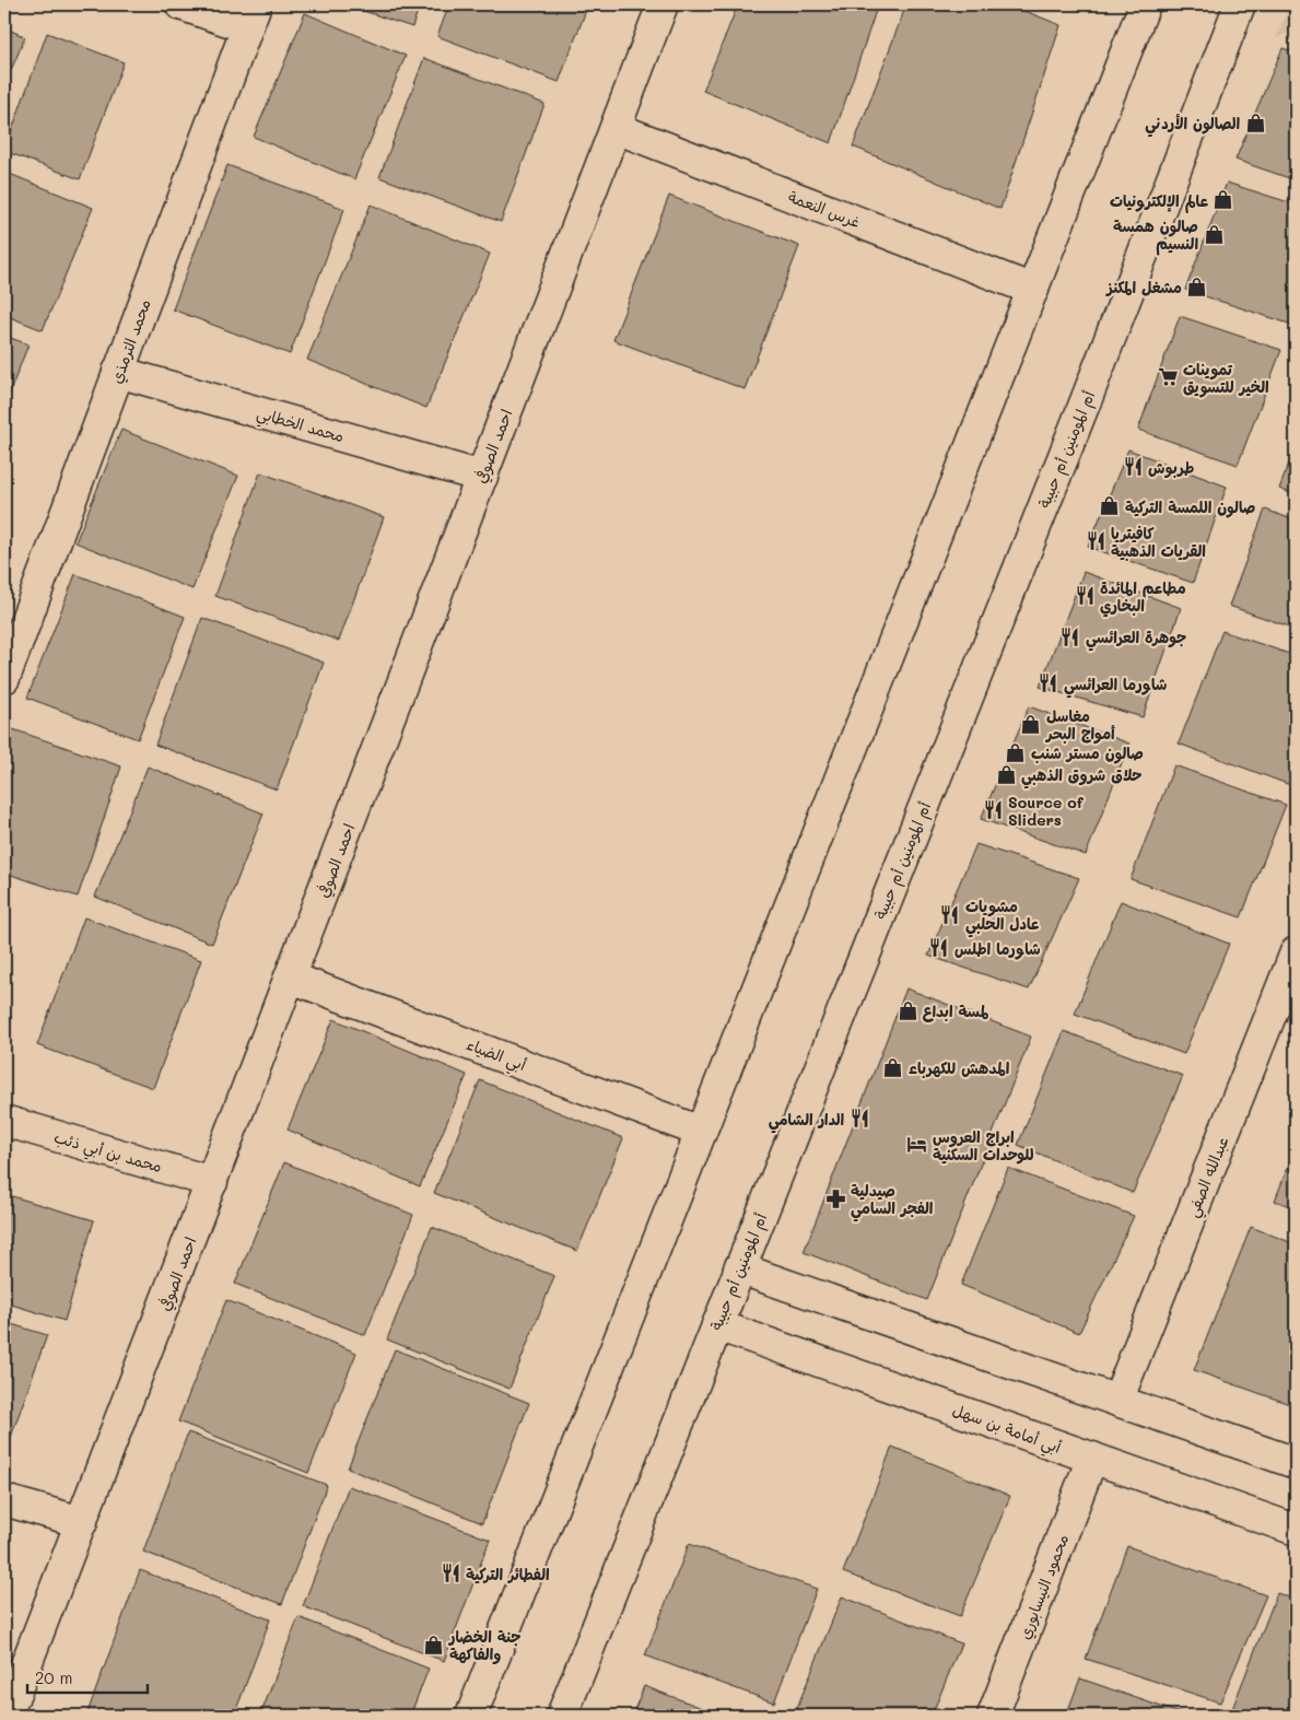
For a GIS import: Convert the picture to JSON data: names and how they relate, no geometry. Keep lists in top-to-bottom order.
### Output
{
  "streets": {
    "street": [
      "غرس النعمة",
      "محمد الترمذي",
      "محمد الخطابي",
      "احمد الصوفي",
      "أم المومنين أم حبيبة",
      "أبي الضياء",
      "محمد بن أبي ذئب",
      "عبدالله الصفي",
      "أبي أمامة بن سهل",
      "محمود النيسابوري"
    ]
  },
  "crossings": [
    ["غرس النعمة", "احمد الصوفي"],
    ["محمد الترمذي", "محمد الخطابي"],
    ["محمد الخطابي", "احمد الصوفي"],
    ["احمد الصوفي", "أبي الضياء"],
    ["احمد الصوفي", "محمد بن أبي ذئب"],
    ["أم المومنين أم حبيبة", "أبي أمامة بن سهل"],
    ["أبي أمامة بن سهل", "محمود النيسابوري"]
  ],
  "places": {
    "shop": [
      "الصالون الأردني",
      "عالم الإلكترونيات",
      "صالون همسة النسيم",
      "مشغل المكنز",
      "صالون اللمسة التركية",
      "مغاسل أمواج البحر",
      "صالون مستر شنب",
      "حلاق شروق الذهبي",
      "لمسة ابداع",
      "المدهش للكهرباء",
      "جنة الخضار والفاكهة"
    ],
    "supermarket": ["تموينات الخير للتسويق"],
    "restaurant": [
      "طربوش",
      "كافيتريا القريات الذهبية",
      "مطاعم المائدة البخاري",
      "جوهرة العرائسي",
      "شاورما العرائسي",
      "Source of Sliders",
      "مشويات عادل الحلبي",
      "شاورما اطلس",
      "الدار الشامي",
      "الفطائر التركية"
    ],
    "hotel": ["ابراج العروس للوحدات السكنية"],
    "pharmacy": ["صيدلية الفجر السامي"]
  },
  "scale_bar": "20 m"
}
